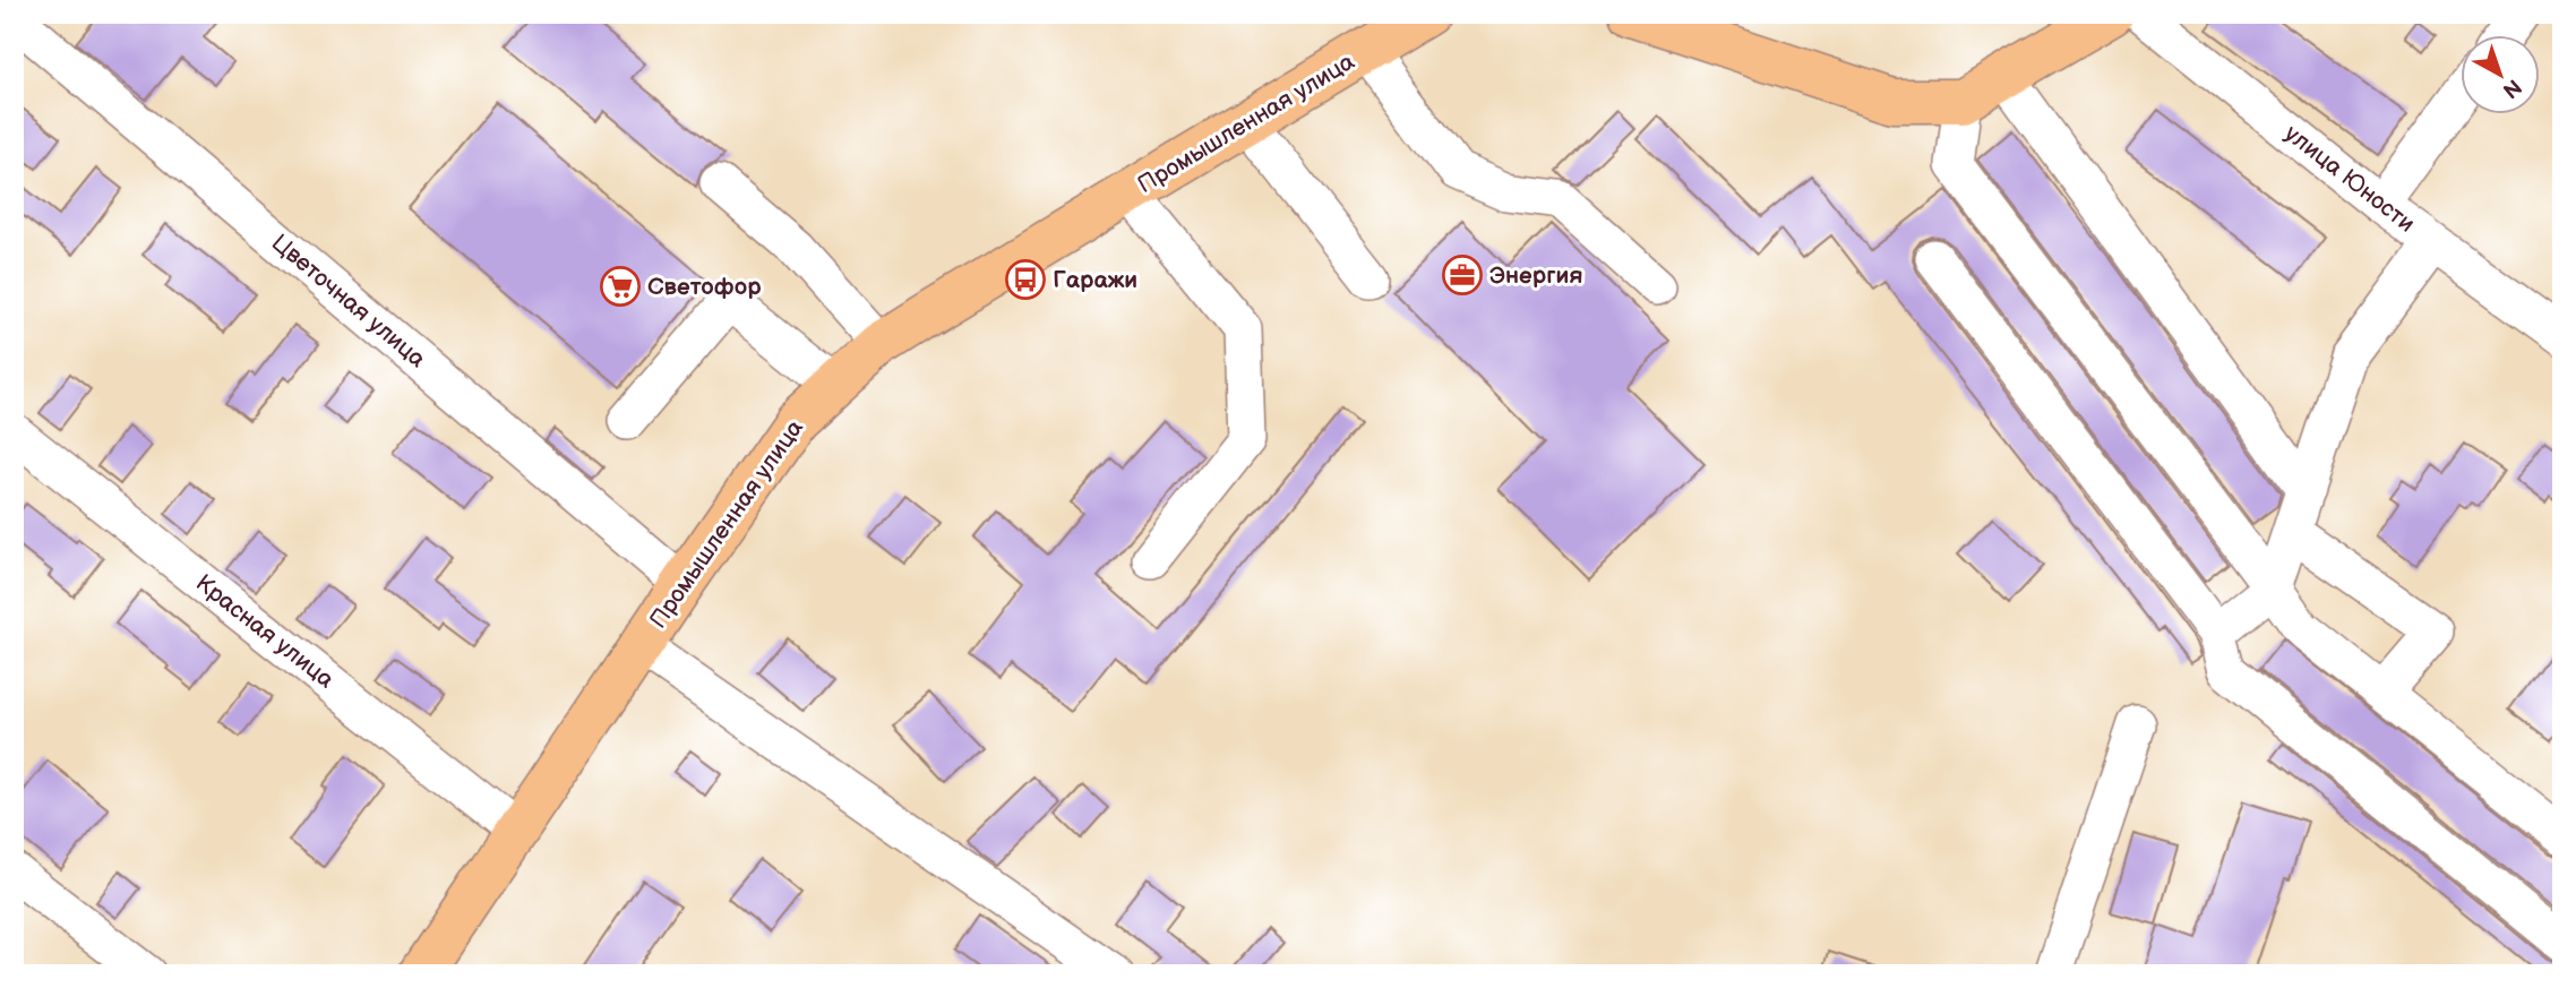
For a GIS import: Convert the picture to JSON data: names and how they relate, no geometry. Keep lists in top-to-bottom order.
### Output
{
  "streets": {
    "main road": ["Промышленная улица"],
    "street": ["улица Юности", "Цветочная улица", "Красная улица"]
  },
  "crossings": [
    ["Промышленная улица", "Цветочная улица"],
    ["Промышленная улица", "Красная улица"]
  ],
  "places": {
    "office": ["Энергия"],
    "bus stop": ["Гаражи"],
    "supermarket": ["Светофор"]
  },
  "north": "bottom right"
}
